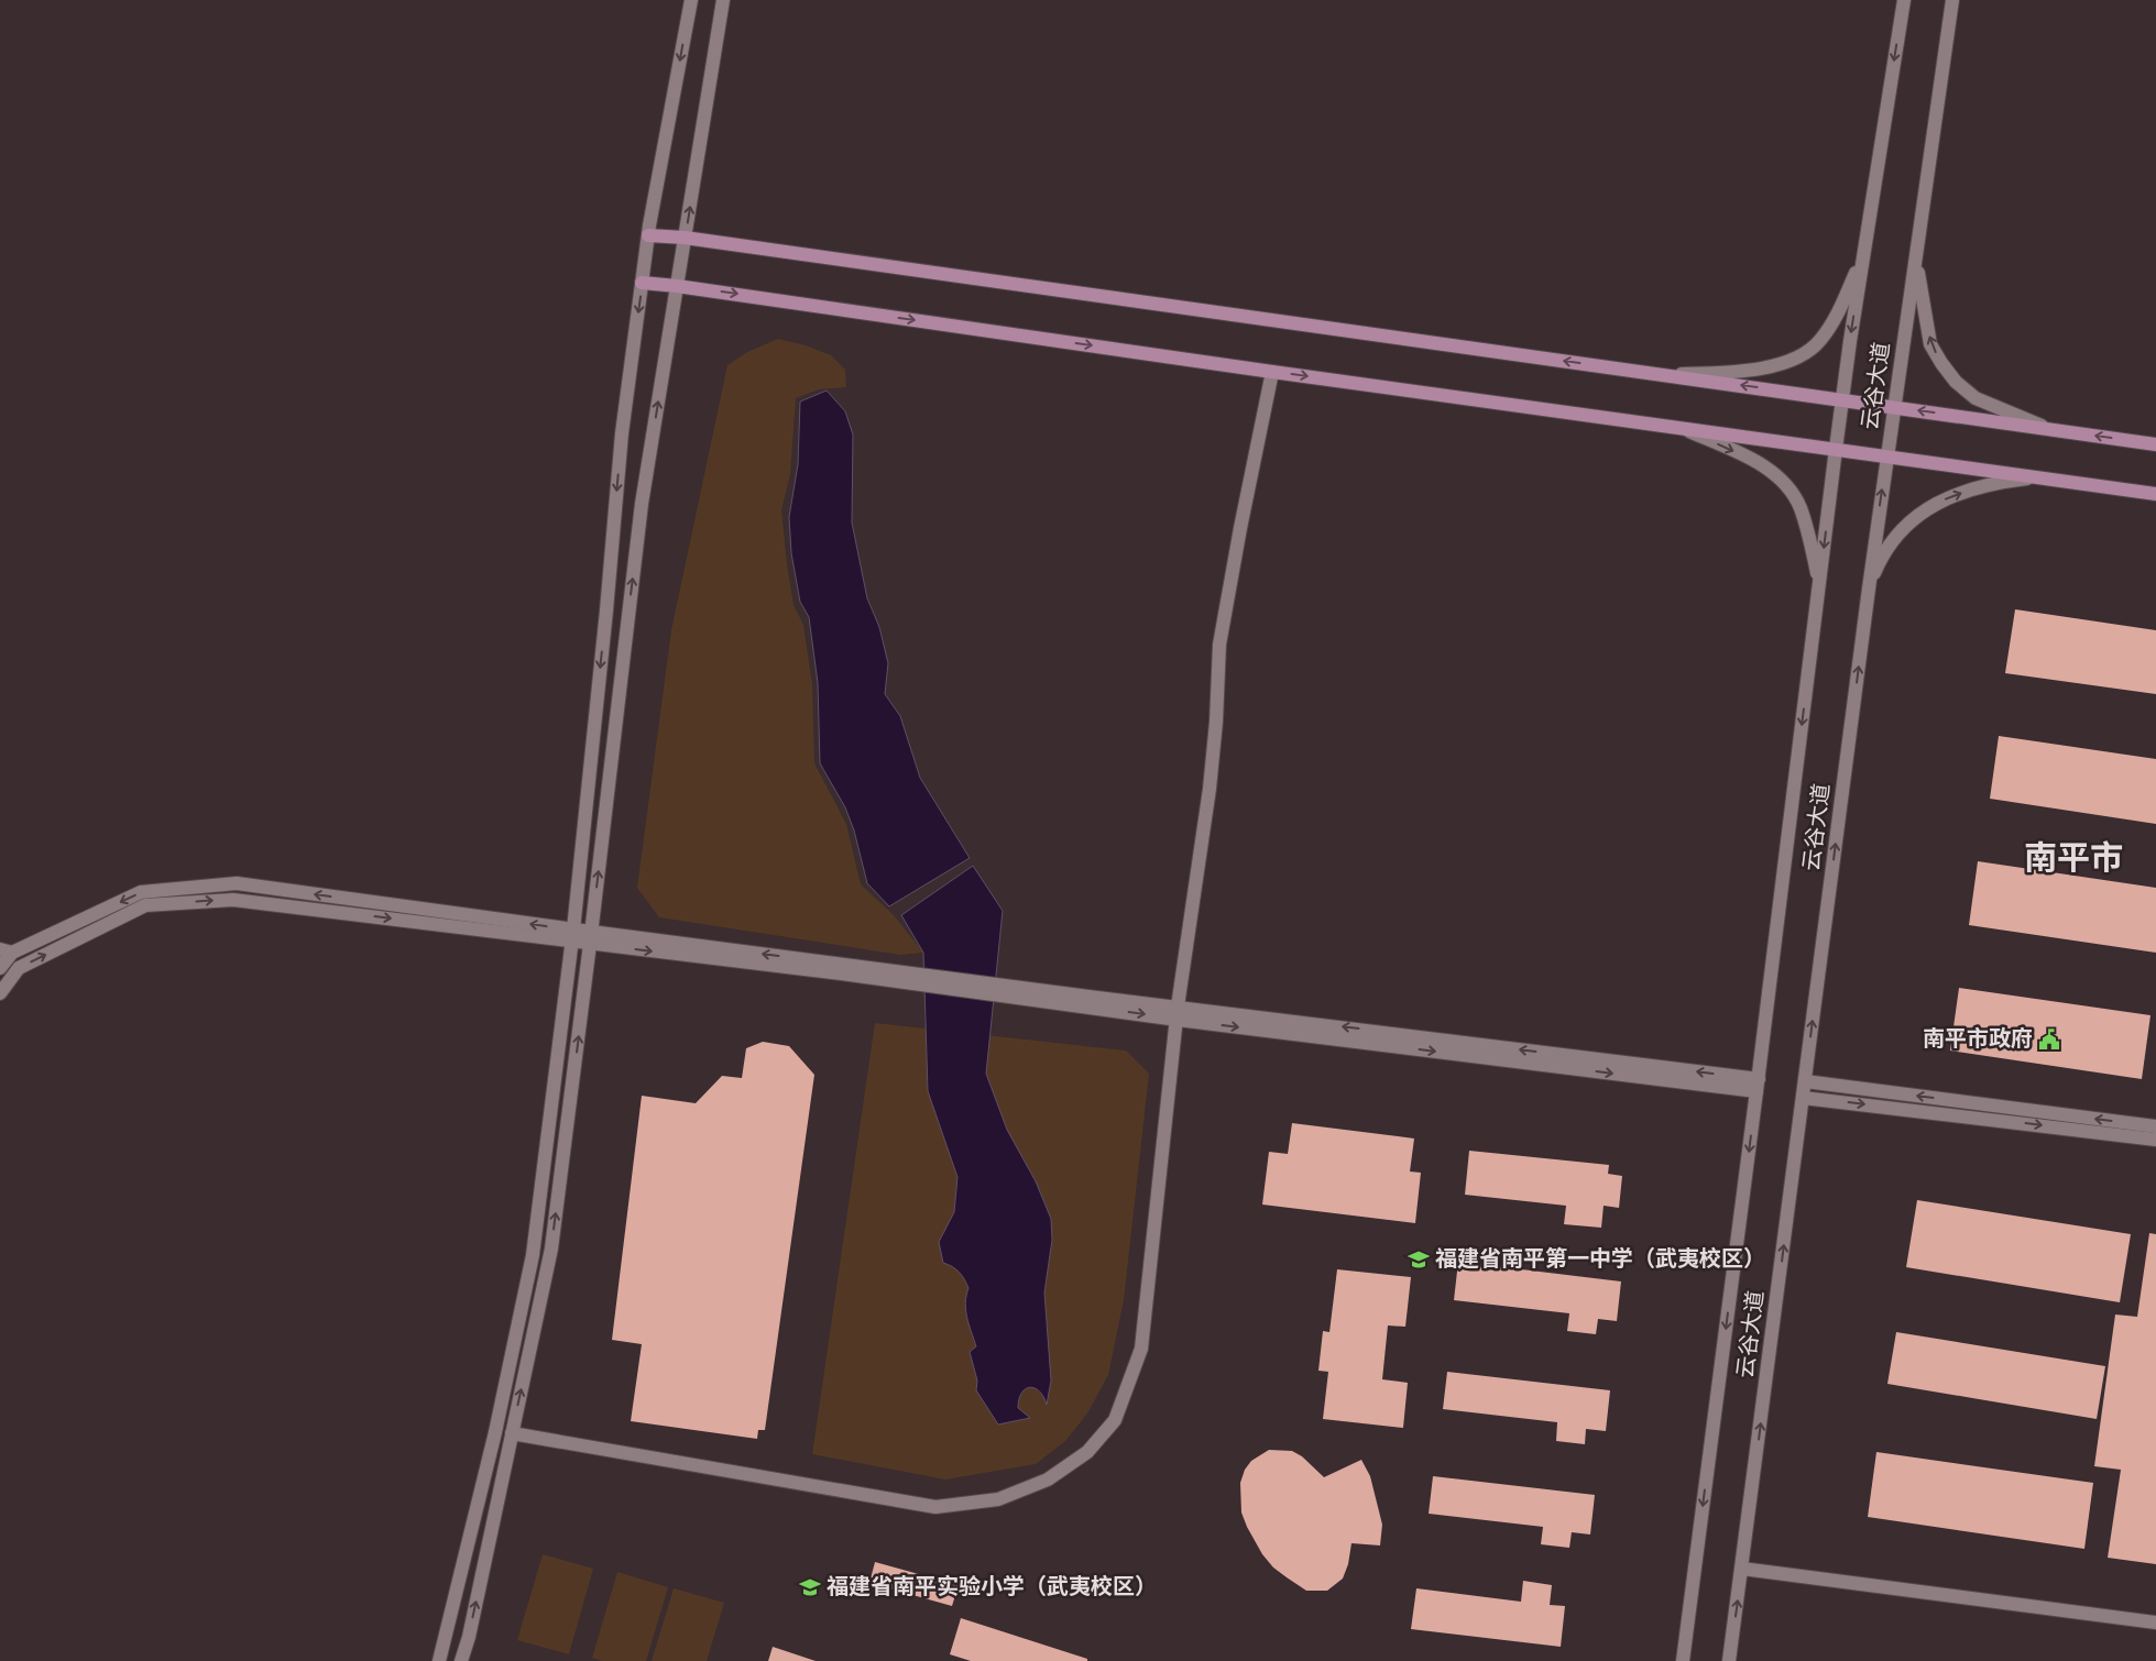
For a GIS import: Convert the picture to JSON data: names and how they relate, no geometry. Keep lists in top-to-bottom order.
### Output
{
  "streets": {
    "main road": ["云谷大道"]
  },
  "districts": ["南平市"],
  "places": {
    "public building": ["南平市政府"],
    "school or university": ["福建省南平第一中学（武夷校区）", "福建省南平实验小学（武夷校区）"]
  }
}
